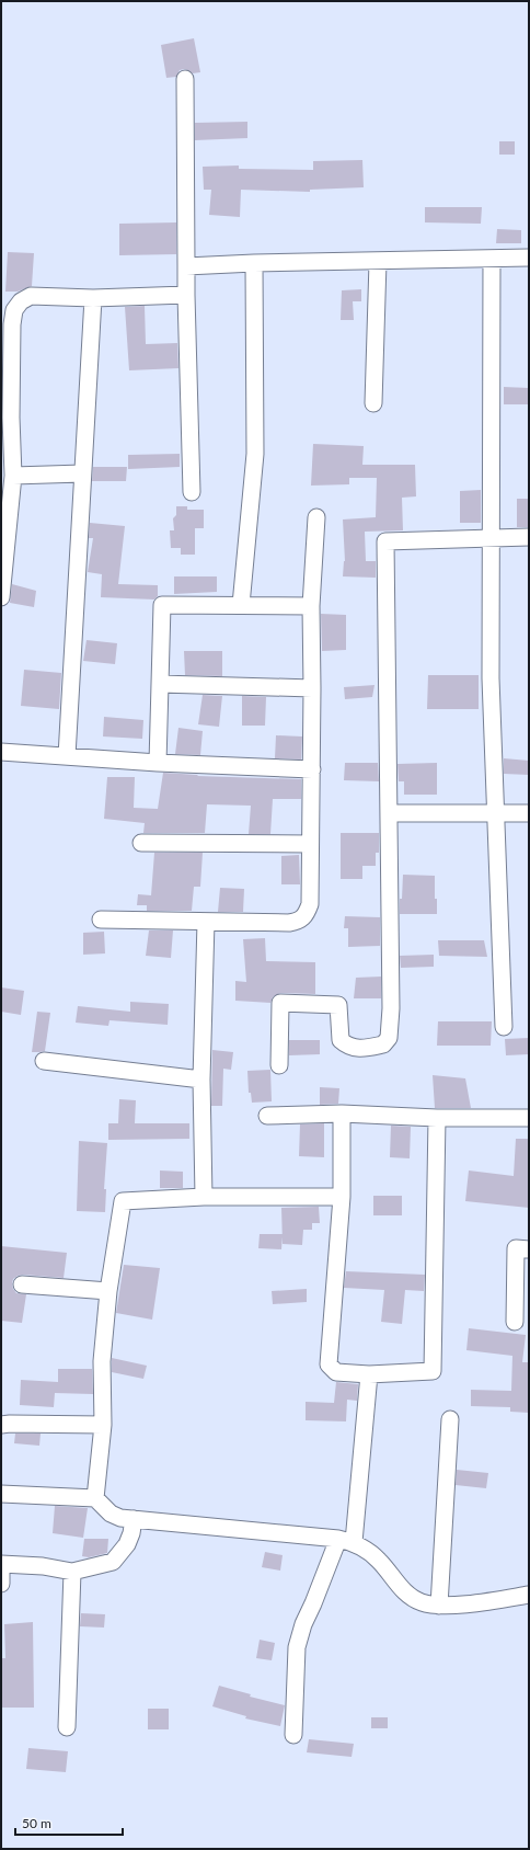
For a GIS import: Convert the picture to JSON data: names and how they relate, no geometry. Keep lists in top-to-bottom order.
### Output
{
  "scale_bar": "50 m"
}
